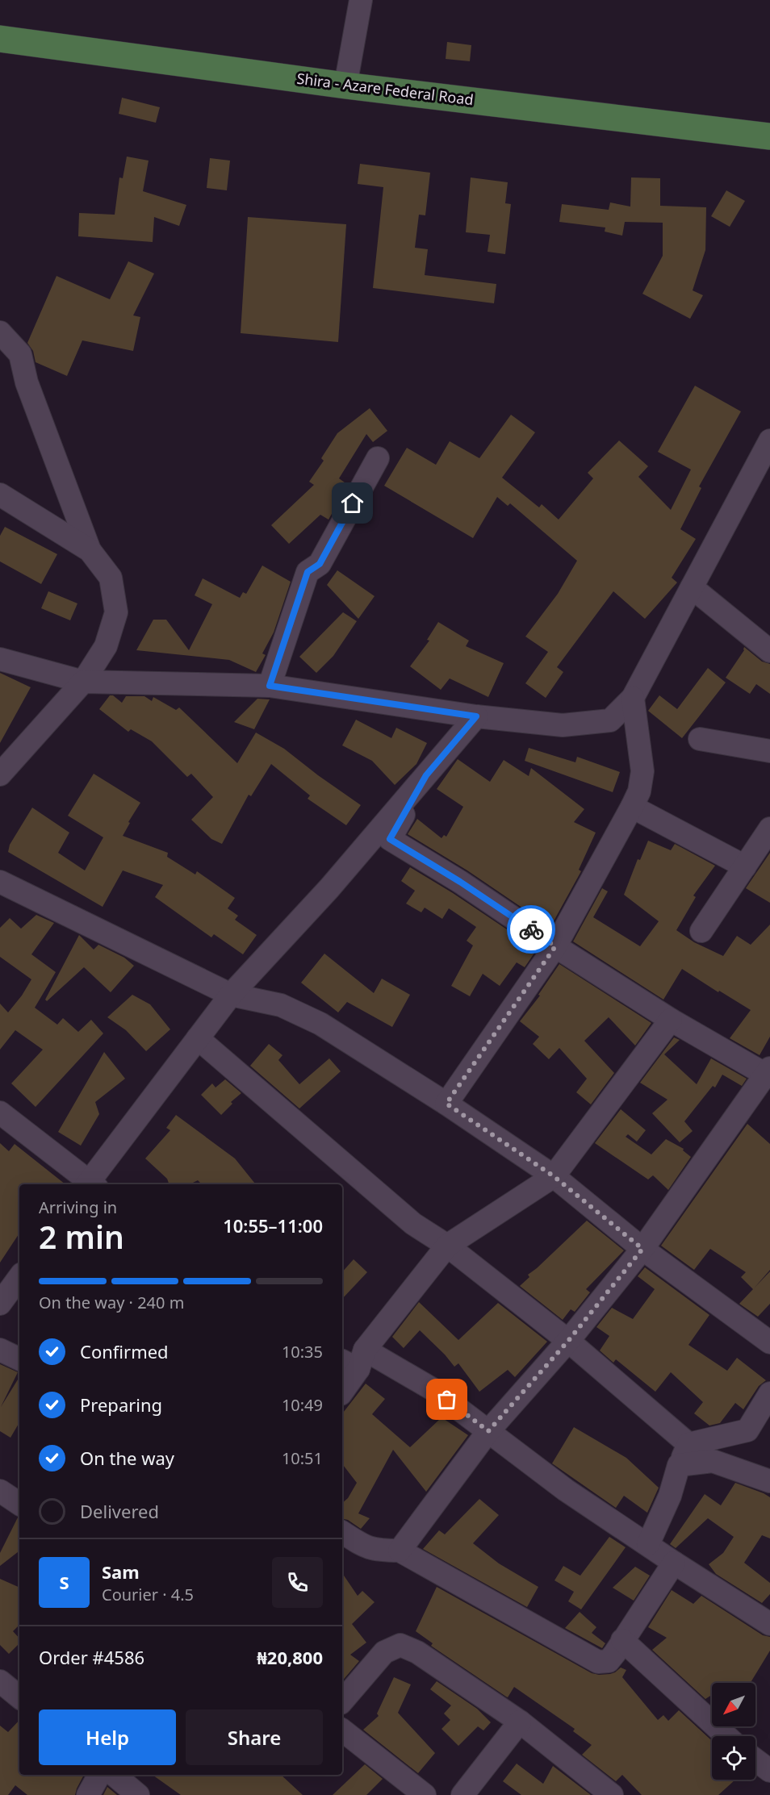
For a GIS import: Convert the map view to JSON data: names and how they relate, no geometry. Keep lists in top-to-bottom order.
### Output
{
  "streets": {
    "main road": ["Shira - Azare Federal Road"]
  },
  "north": "bottom left",
  "page": {
    "heading": ["2 min", "Arriving in", "10:55–11:00"],
    "panel": [
      "Sam",
      "Courier · 4.5",
      "Order #4586",
      "₦20,800"
    ],
    "bar": "On the way · 240 m",
    "list": [
      ["Confirmed", "10:35"],
      ["Preparing", "10:49"],
      ["On the way", "10:51"],
      "Delivered"
    ],
    "round": "S",
    "buttons": ["Help", "Share"]
  }
}
